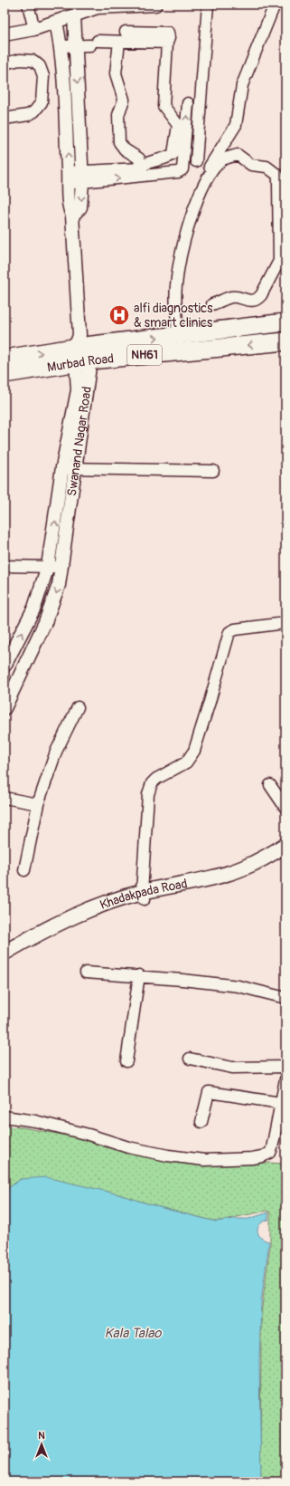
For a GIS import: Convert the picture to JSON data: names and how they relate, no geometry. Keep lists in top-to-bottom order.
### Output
{
  "streets": {
    "highway": ["NH61", "Murbad Road"],
    "main road": ["Khadakpada Road"],
    "street": ["Swanand Nagar Road"]
  },
  "crossings": [
    ["NH61", "Murbad Road"],
    ["NH61", "Swanand Nagar Road"],
    ["Murbad Road", "Swanand Nagar Road"]
  ],
  "water": ["Kala Talao"],
  "places": {
    "hospital": ["alfi diagnostics & smart clinics"]
  },
  "north": "top"
}
